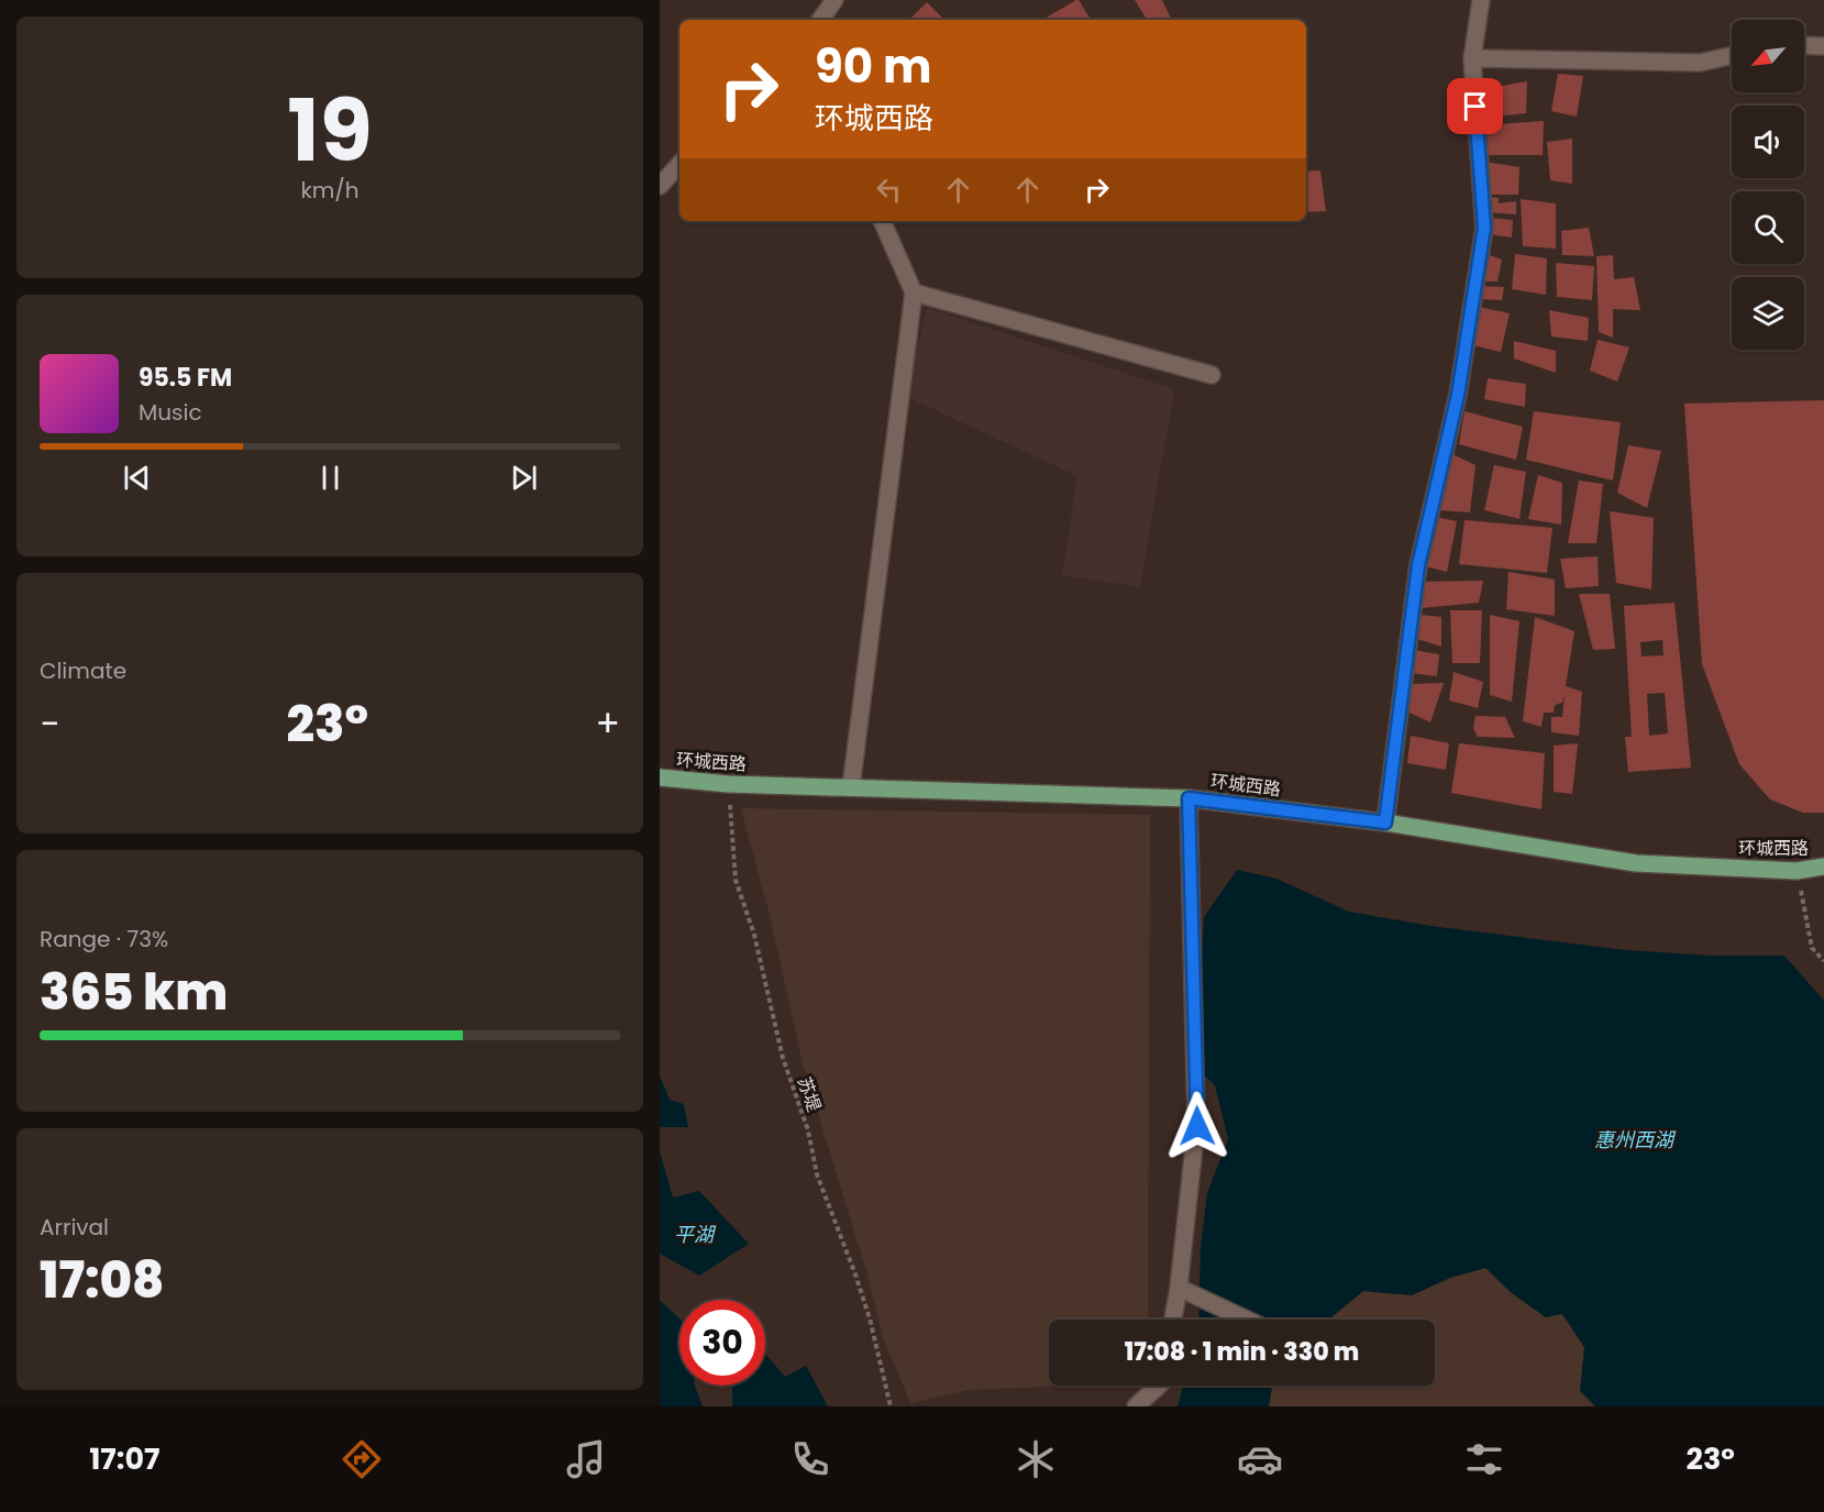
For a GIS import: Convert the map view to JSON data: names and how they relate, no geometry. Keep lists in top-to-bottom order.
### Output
{
  "streets": {
    "main road": ["环城西路"],
    "path": ["苏堤"]
  },
  "crossings": [
    ["环城西路", "苏堤"]
  ],
  "water": ["惠州西湖", "平湖"],
  "north": "bottom left",
  "page": {
    "tile": [
      ["19", "km/h"],
      "Climate",
      ["Range · 73%", "365 km"],
      ["Arrival", "17:08"]
    ],
    "turn": ["90 m", "环城西路"],
    "song": ["95.5 FM", "Music"],
    "heat": ["−", "23°", "+"],
    "limit": "30",
    "trip": "17:08 · 1 min · 330 m",
    "tabs": ["17:07", "23°"]
  }
}
